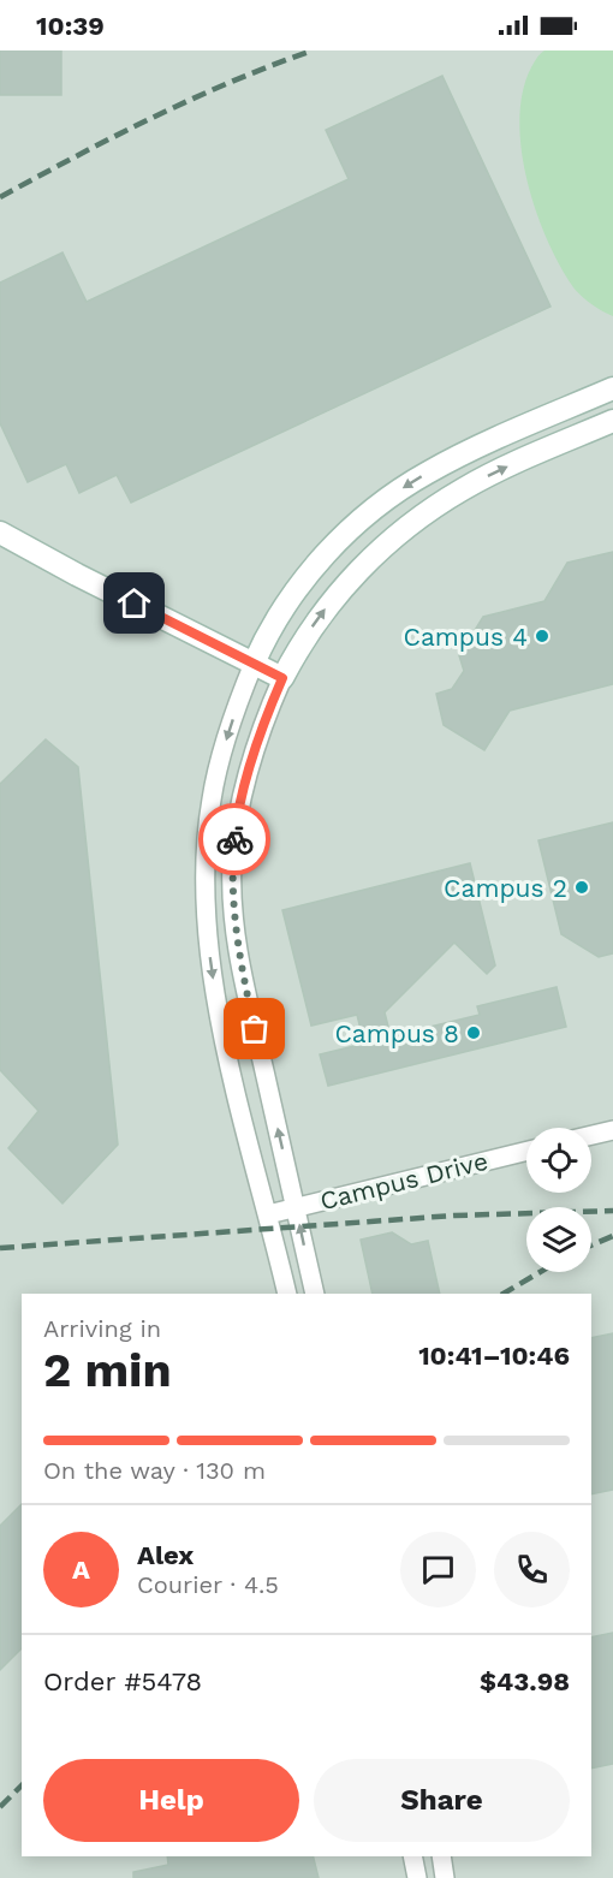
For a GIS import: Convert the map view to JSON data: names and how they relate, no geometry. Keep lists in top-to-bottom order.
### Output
{
  "streets": {
    "street": ["Campus Drive"]
  },
  "places": ["Campus 4", "Campus 2", "Campus 8"],
  "page": {
    "status": "10:39",
    "heading": ["2 min", "Arriving in", "10:41–10:46"],
    "panel": [
      "Alex",
      "Courier · 4.5",
      "Order #5478",
      "$43.98"
    ],
    "bar": "On the way · 130 m",
    "round": "A",
    "buttons": ["Help", "Share"]
  }
}
